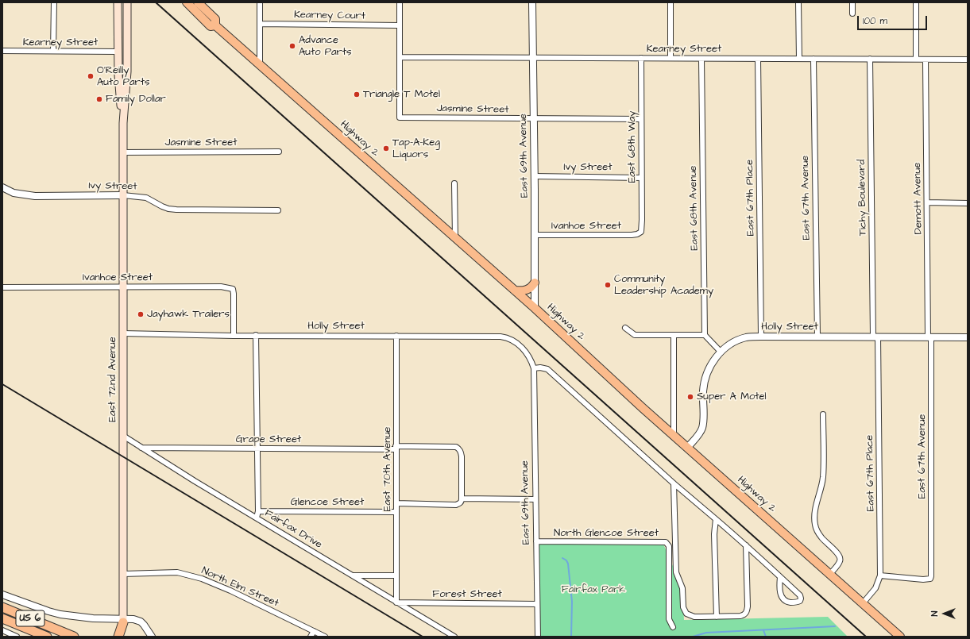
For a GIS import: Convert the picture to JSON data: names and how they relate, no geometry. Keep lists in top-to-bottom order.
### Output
{
  "streets": {
    "highway": ["US 6"],
    "main road": ["Highway 2", "East 72nd Avenue"],
    "street": [
      "Kearney Court",
      "Kearney Street",
      "Jasmine Street",
      "East 68th Way",
      "East 69th Avenue",
      "Ivy Street",
      "East 67th Place",
      "East 67th Avenue",
      "Tichy Boulevard",
      "Demott Avenue",
      "East 68th Avenue",
      "Ivanhoe Street",
      "Holly Street",
      "Grape Street",
      "East 70th Avenue",
      "Glencoe Street",
      "Fairfax Drive",
      "North Glencoe Street",
      "North Elm Street",
      "Forest Street"
    ]
  },
  "crossings": [
    ["Kearney Street", "Jasmine Street"],
    ["Kearney Street", "East 68th Way"],
    ["Kearney Street", "East 69th Avenue"],
    ["Kearney Street", "East 67th Place"],
    ["Kearney Street", "East 67th Avenue"],
    ["Kearney Street", "Tichy Boulevard"],
    ["Kearney Street", "Demott Avenue"],
    ["Kearney Street", "East 68th Avenue"],
    ["Kearney Street", "East 72nd Avenue"],
    ["Jasmine Street", "East 68th Way"],
    ["Jasmine Street", "East 69th Avenue"],
    ["Jasmine Street", "East 72nd Avenue"],
    ["Highway 2", "East 69th Avenue"],
    ["Highway 2", "East 67th Place"],
    ["Highway 2", "Holly Street"],
    ["East 68th Way", "Ivy Street"],
    ["East 68th Way", "Ivanhoe Street"],
    ["East 69th Avenue", "Ivy Street"],
    ["East 69th Avenue", "Ivanhoe Street"],
    ["East 69th Avenue", "Holly Street"],
    ["East 69th Avenue", "North Glencoe Street"],
    ["East 69th Avenue", "Forest Street"],
    ["Ivy Street", "East 72nd Avenue"],
    ["East 67th Place", "East 67th Avenue"],
    ["East 67th Place", "Tichy Boulevard"],
    ["East 67th Place", "Holly Street"],
    ["East 67th Avenue", "Demott Avenue"],
    ["East 67th Avenue", "Holly Street"],
    ["Tichy Boulevard", "Holly Street"],
    ["Demott Avenue", "Holly Street"],
    ["Ivanhoe Street", "Holly Street"],
    ["Ivanhoe Street", "East 72nd Avenue"],
    ["Holly Street", "East 72nd Avenue"],
    ["Holly Street", "East 70th Avenue"],
    ["East 72nd Avenue", "Fairfax Drive"],
    ["East 72nd Avenue", "North Elm Street"],
    ["Grape Street", "East 70th Avenue"],
    ["Grape Street", "Fairfax Drive"],
    ["East 70th Avenue", "Glencoe Street"],
    ["East 70th Avenue", "Fairfax Drive"],
    ["East 70th Avenue", "Forest Street"],
    ["Fairfax Drive", "Forest Street"]
  ],
  "parks": ["Fairfax Park"],
  "places": [
    "Advance Auto Parts",
    "O'Reilly Auto Parts",
    "Triangle T Motel",
    "Family Dollar",
    "Tap-A-Keg Liquors",
    "Community Leadership Academy",
    "Jayhawk Trailers",
    "Super A Motel"
  ],
  "scale_bar": "100 m",
  "north": "left"
}
